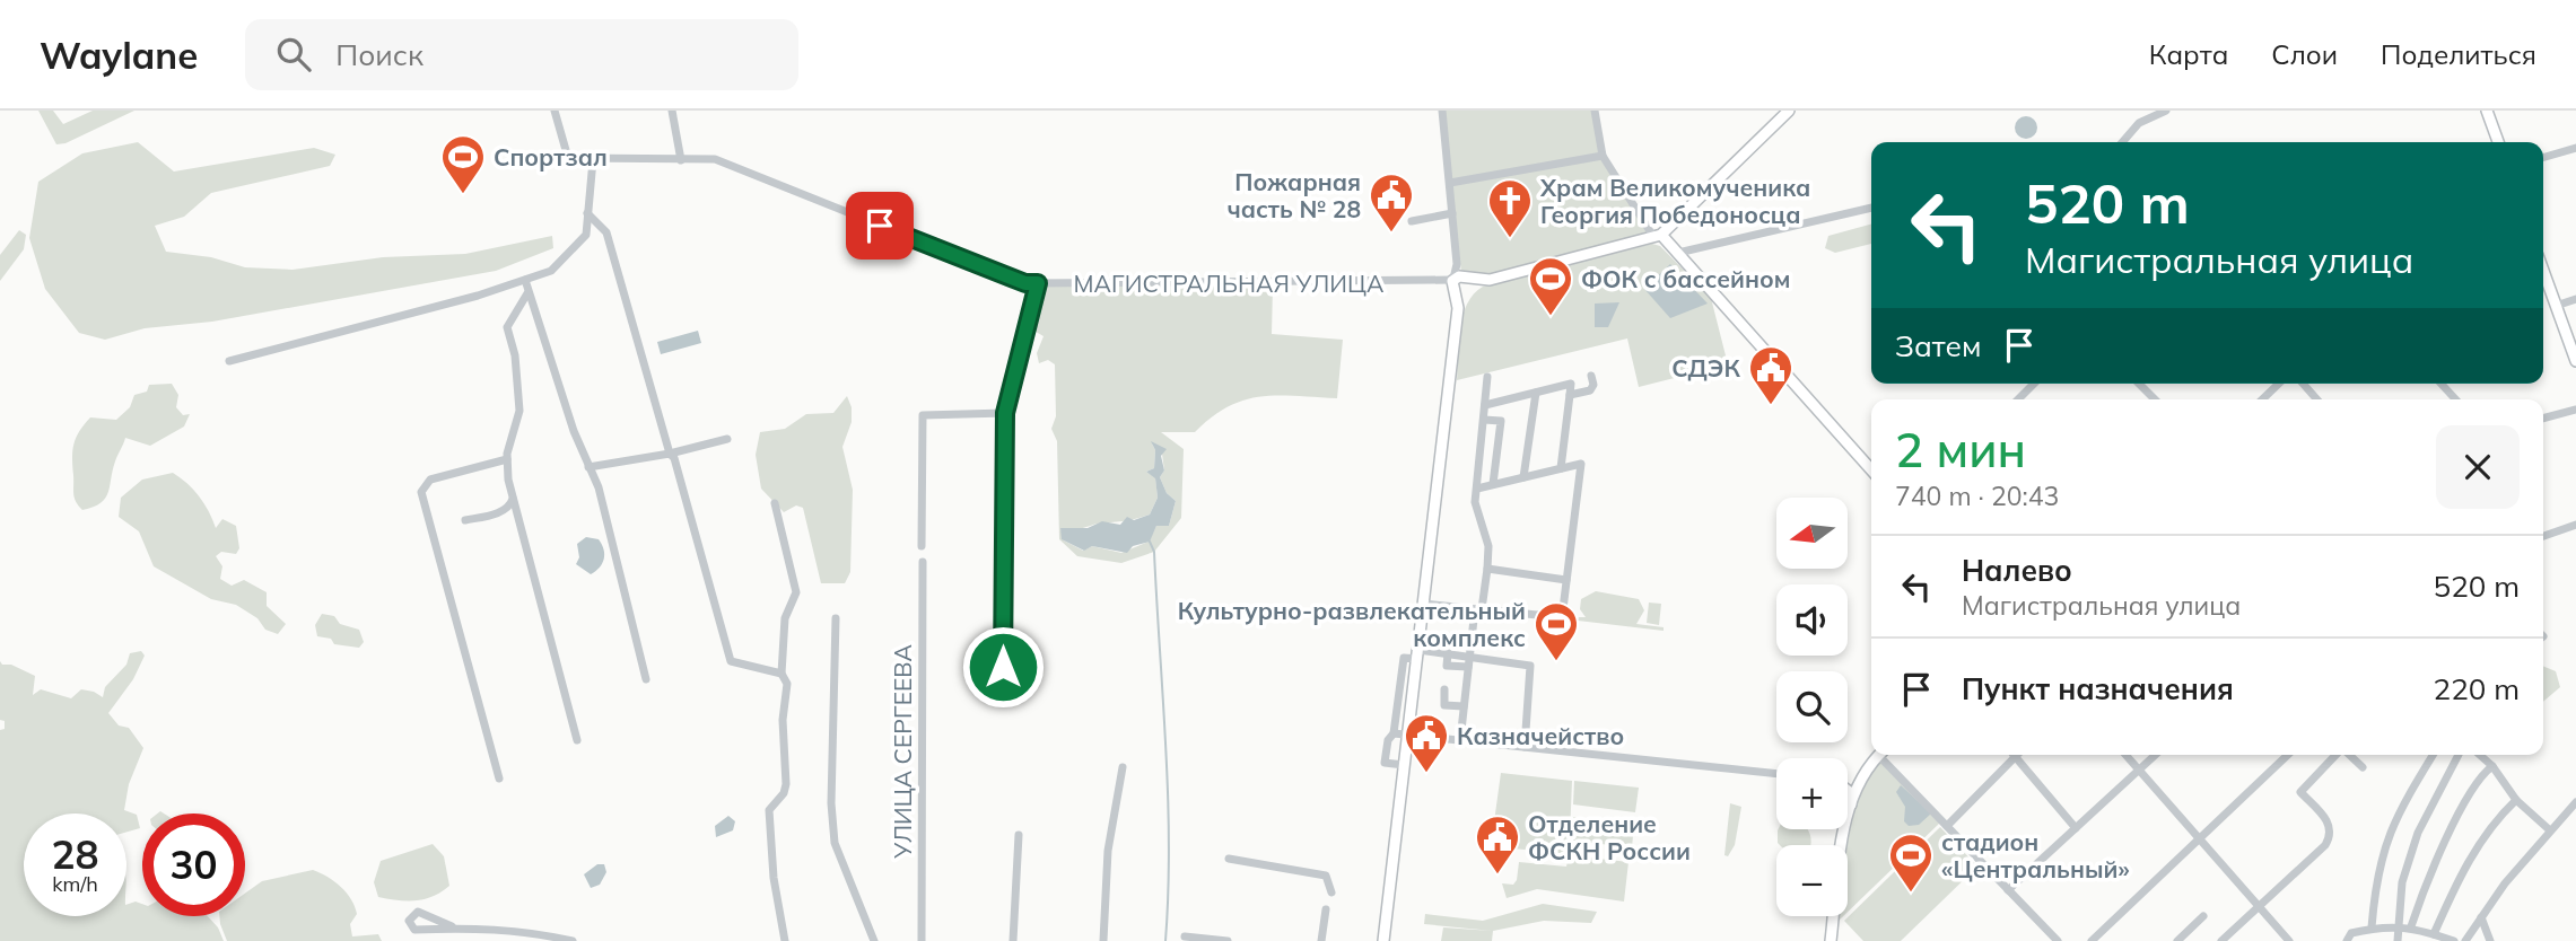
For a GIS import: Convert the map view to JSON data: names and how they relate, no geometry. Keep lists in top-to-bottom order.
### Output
{
  "streets": {
    "street": ["МАГИСТРАЛЬНАЯ УЛИЦА", "УЛИЦА СЕРГЕЕВА"]
  },
  "places": {
    "sports": [
      "Спортзал",
      "ФОК с бассейном",
      "Культурно-развлекательный комплекс",
      "стадион «Центральный»"
    ],
    "public building": [
      "Пожарная часть № 28",
      "СДЭК",
      "Казначейство",
      "Отделение ФСКН России"
    ],
    "church": ["Храм Великомученика Георгия Победоносца"]
  },
  "north": "left",
  "page": {
    "header": "Waylane",
    "search": "Поиск",
    "nav": ["Карта", "Слои", "Поделиться"],
    "turn": ["520 m", "Магистральная улица"],
    "then": "Затем",
    "heading": ["2 мин", "740 m · 20:43"],
    "map_buttons": ["+", "−"],
    "list": [
      {
        "name": "Налево",
        "note": "Магистральная улица",
        "value": "520 m"
      },
      {
        "name": "Пункт назначения",
        "value": "220 m"
      }
    ],
    "speed": "28 km/h",
    "limit": "30"
  }
}
